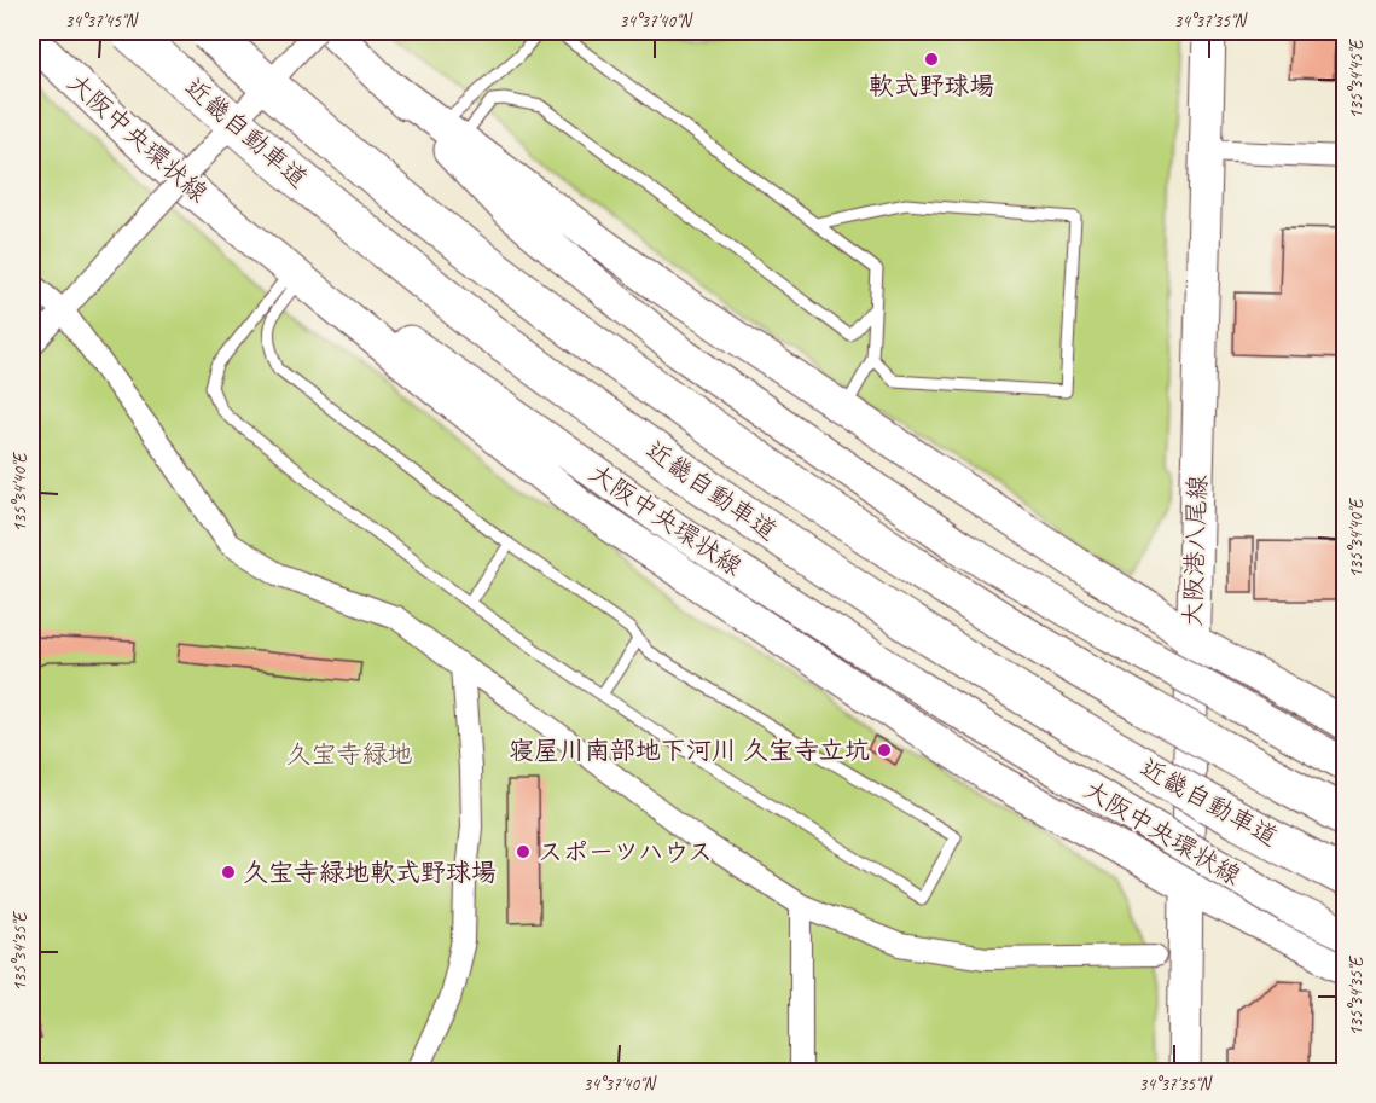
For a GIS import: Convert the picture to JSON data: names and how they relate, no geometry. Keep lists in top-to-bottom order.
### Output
{
  "streets": {
    "highway": ["近畿自動車道"],
    "main road": ["大阪中央環状線", "大阪港八尾線"]
  },
  "parks": ["久宝寺緑地"],
  "places": [
    "軟式野球場",
    "寝屋川南部地下河川 久宝寺立坑",
    "スポーツハウス",
    "久宝寺緑地軟式野球場"
  ],
  "coordinates": [
    "34°37'45\"N",
    "34°37'40\"N",
    "34°37'35\"N",
    "135°34'45\"E",
    "135°34'40\"E",
    "135°34'35\"E"
  ]
}
